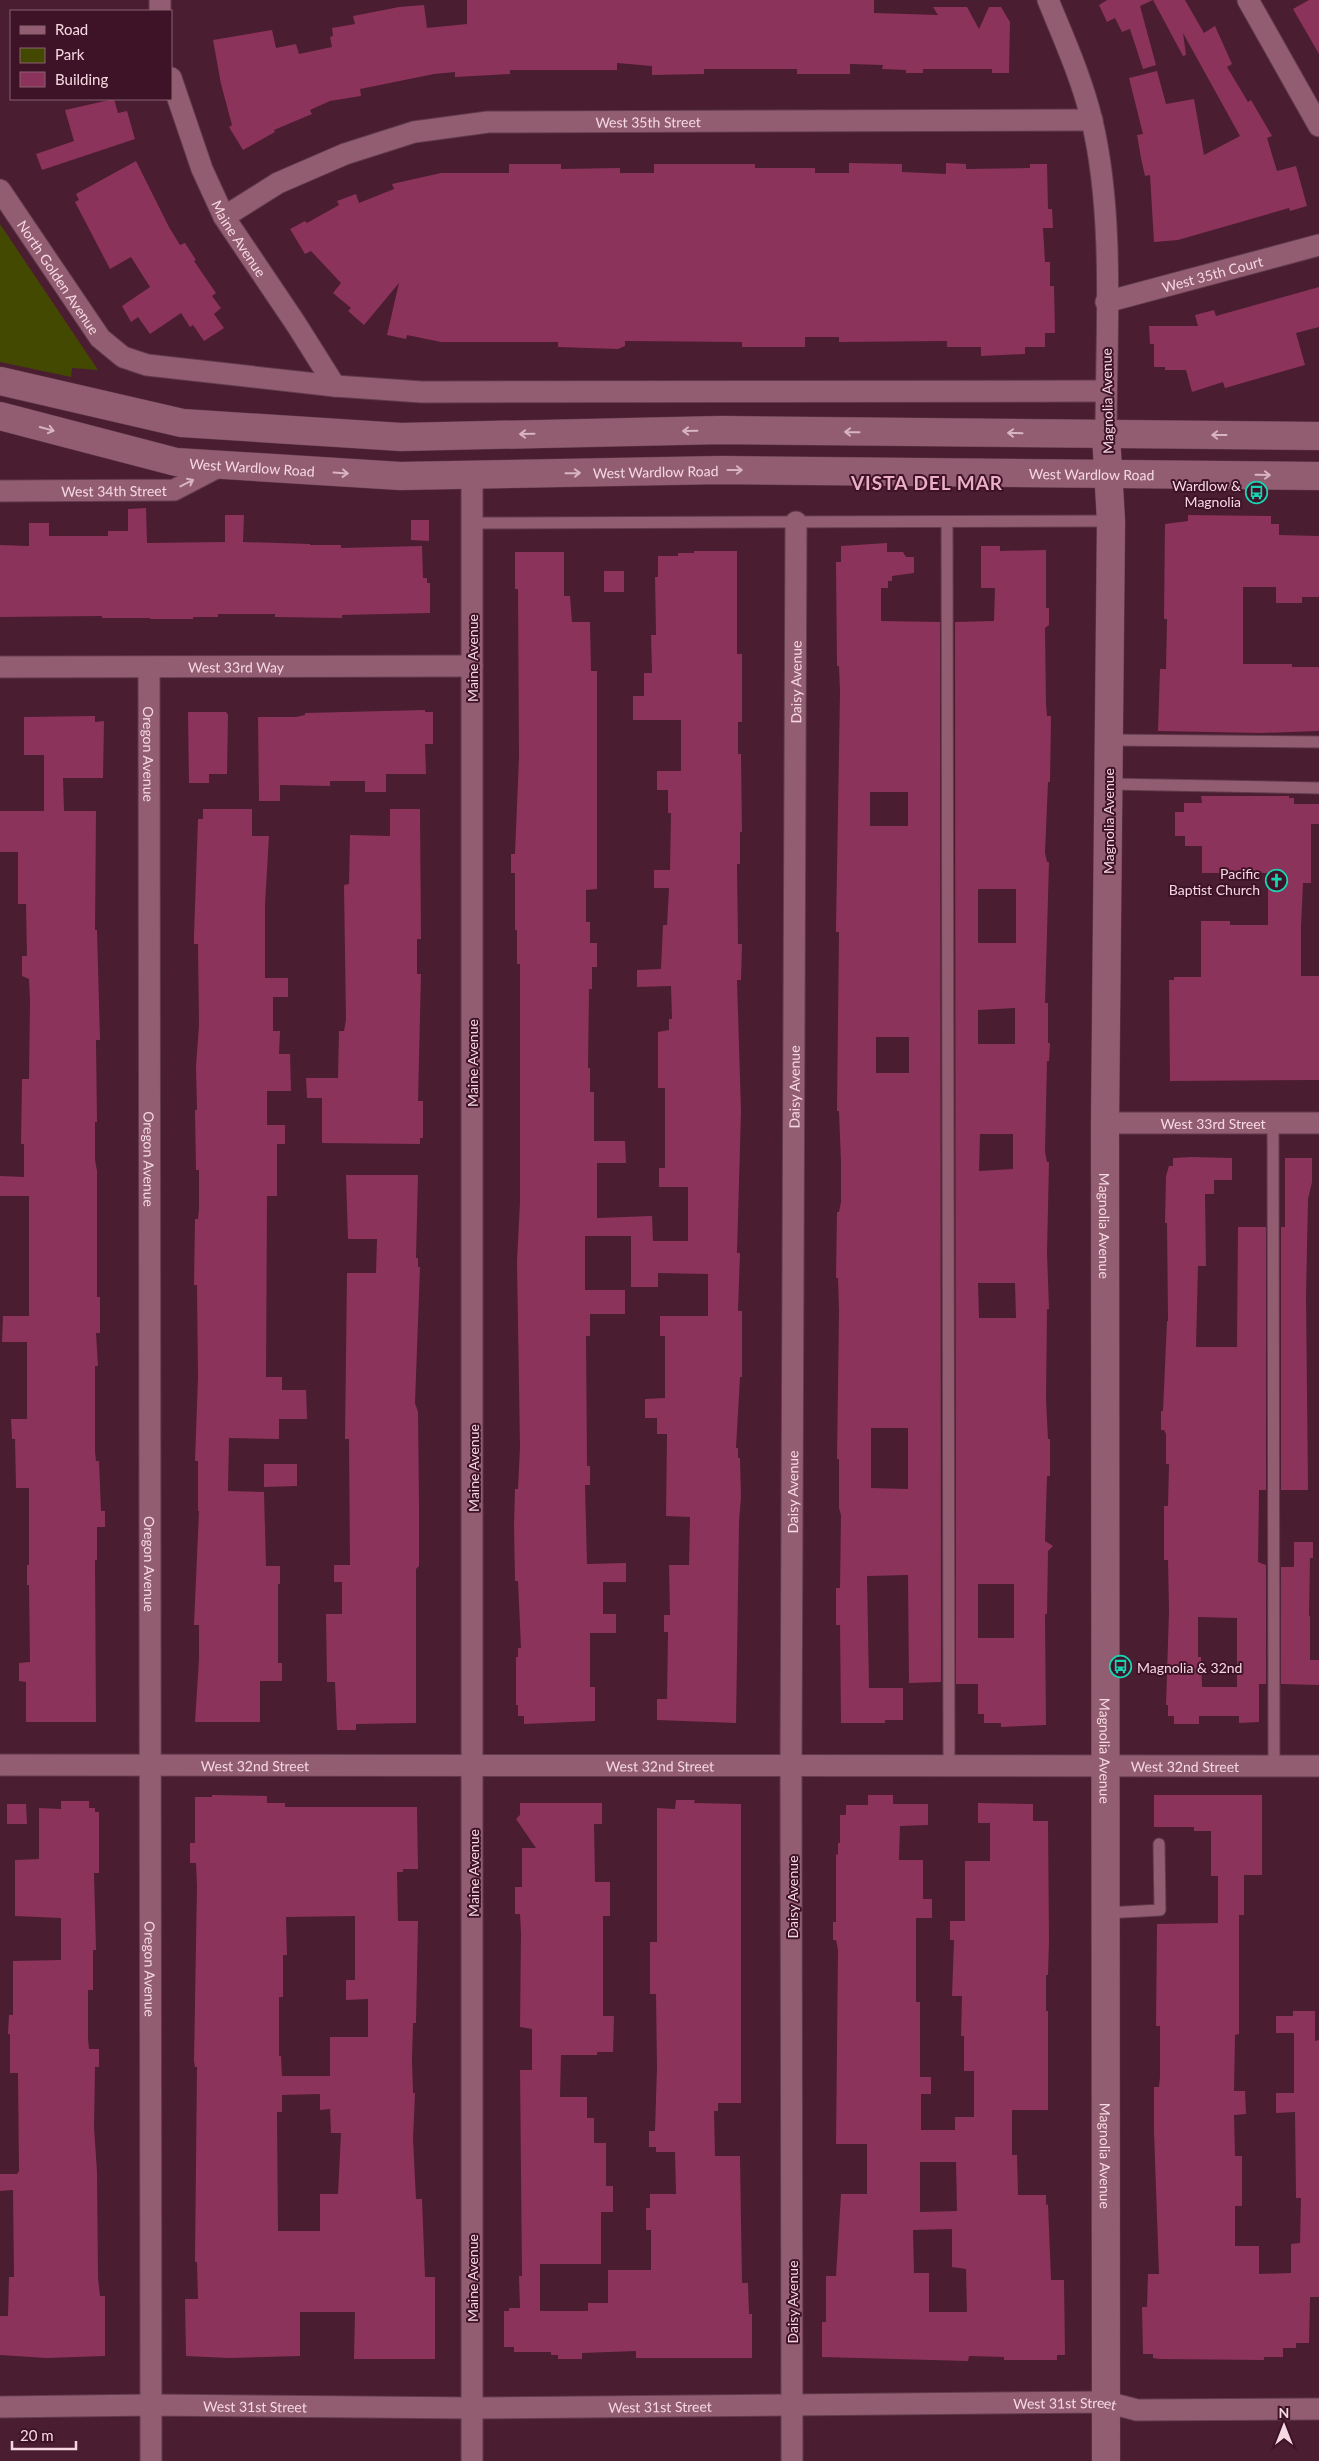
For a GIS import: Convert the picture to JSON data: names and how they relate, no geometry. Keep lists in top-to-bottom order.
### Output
{
  "streets": {
    "main road": ["Magnolia Avenue", "West Wardlow Road"],
    "street": [
      "West 35th Street",
      "Maine Avenue",
      "West 35th Court",
      "North Golden Avenue",
      "West 34th Street",
      "West 33rd Way",
      "Daisy Avenue",
      "Oregon Avenue",
      "West 33rd Street",
      "West 32nd Street",
      "West 31st Street"
    ]
  },
  "crossings": [
    ["West 35th Street", "Maine Avenue"],
    ["West 35th Street", "Magnolia Avenue"],
    ["Maine Avenue", "North Golden Avenue"],
    ["Maine Avenue", "West Wardlow Road"],
    ["Maine Avenue", "West 33rd Way"],
    ["Maine Avenue", "West 32nd Street"],
    ["Maine Avenue", "West 31st Street"],
    ["West 35th Court", "Magnolia Avenue"],
    ["Magnolia Avenue", "West Wardlow Road"],
    ["Magnolia Avenue", "West 33rd Street"],
    ["Magnolia Avenue", "West 32nd Street"],
    ["Magnolia Avenue", "West 31st Street"],
    ["West Wardlow Road", "West 34th Street"],
    ["West 33rd Way", "Oregon Avenue"],
    ["Daisy Avenue", "West 32nd Street"],
    ["Daisy Avenue", "West 31st Street"],
    ["Oregon Avenue", "West 32nd Street"],
    ["Oregon Avenue", "West 31st Street"]
  ],
  "one_way": ["West 34th Street"],
  "districts": ["VISTA DEL MAR"],
  "places": {
    "bus stop": ["Wardlow & Magnolia", "Magnolia & 32nd"],
    "church": ["Pacific Baptist Church"]
  },
  "legend": ["Road", "Park", "Building"],
  "scale_bar": "20 m",
  "north": "top"
}
